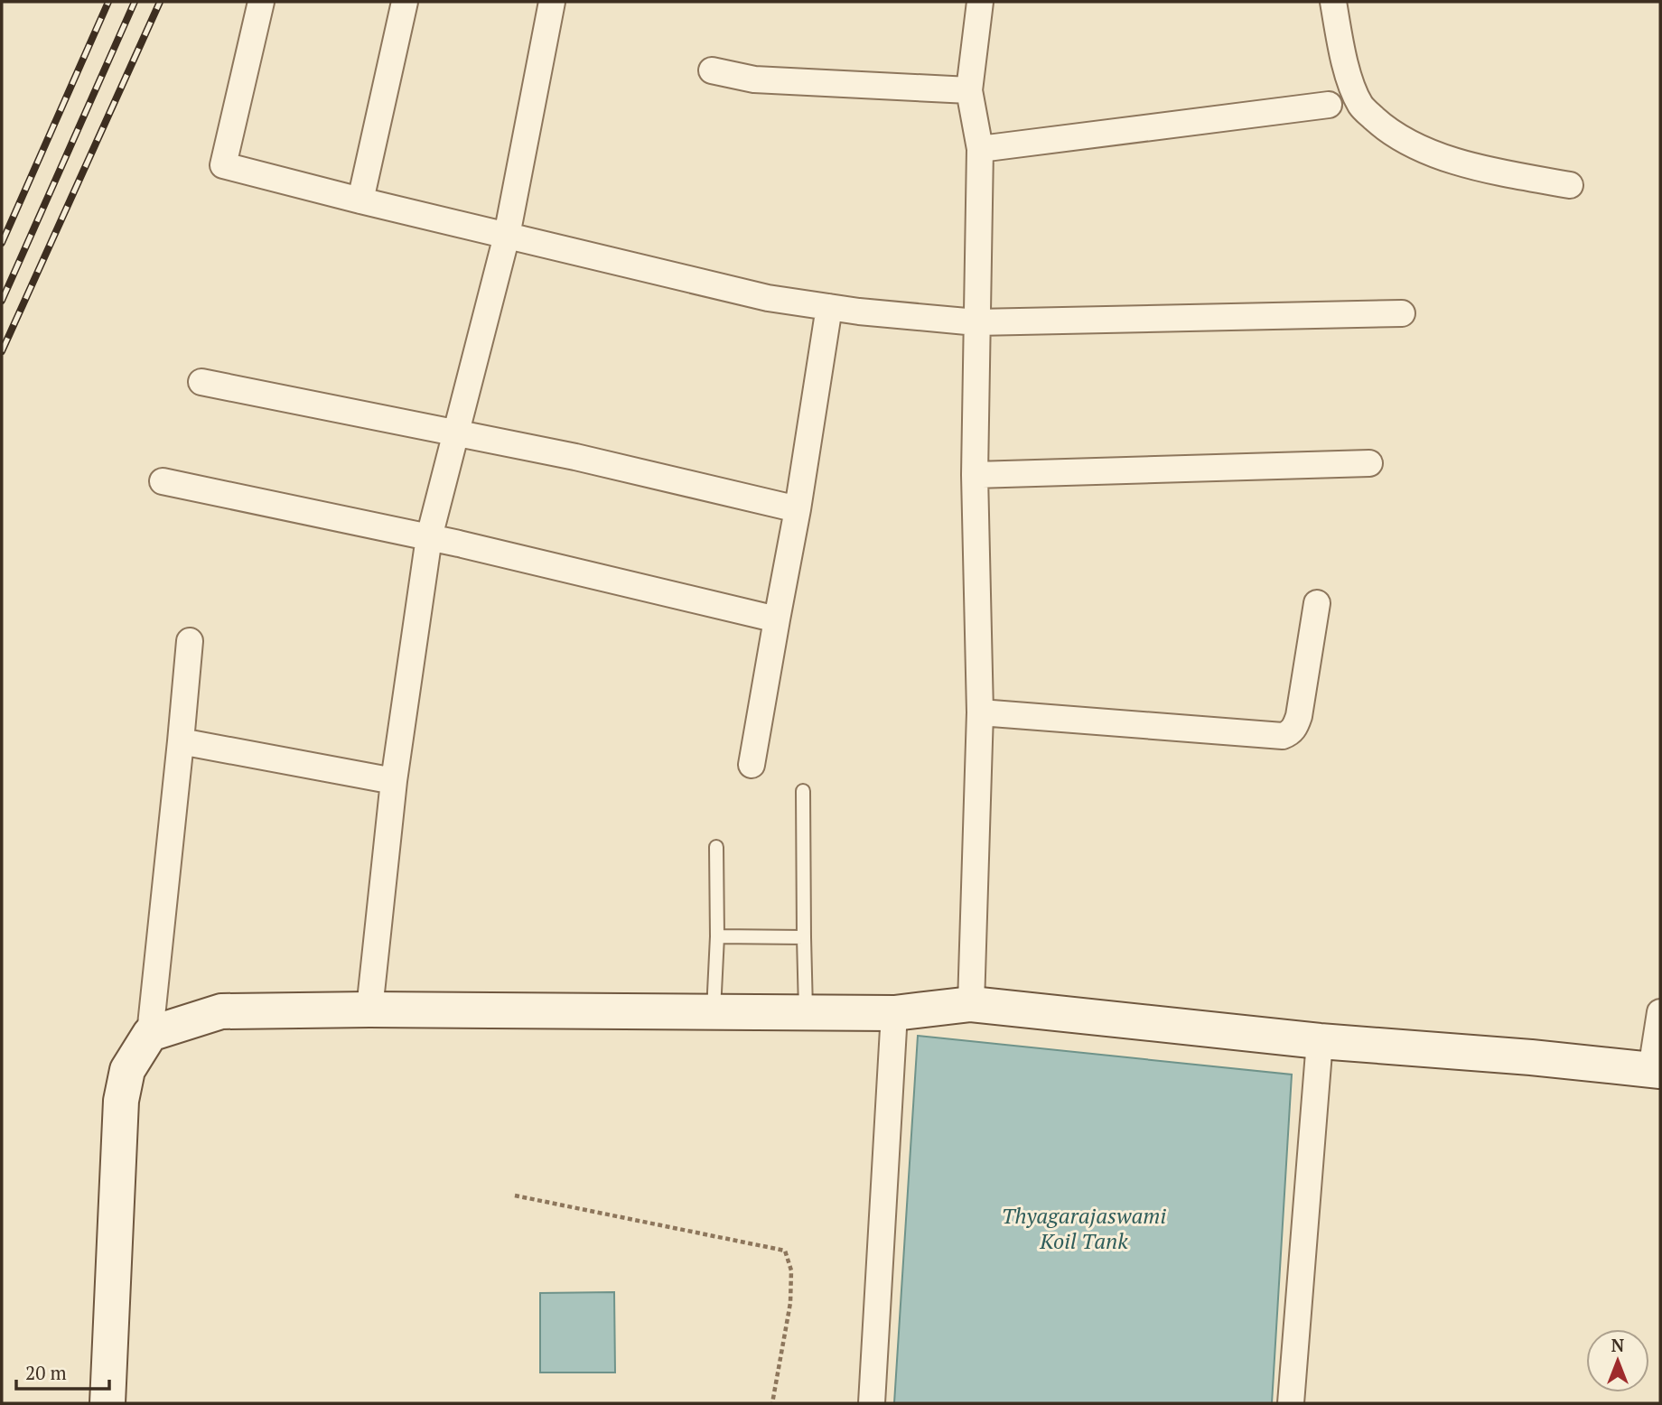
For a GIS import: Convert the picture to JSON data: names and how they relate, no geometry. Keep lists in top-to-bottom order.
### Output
{
  "water": ["Thyagarajaswami Koil Tank"],
  "scale_bar": "20 m",
  "north": "top"
}
